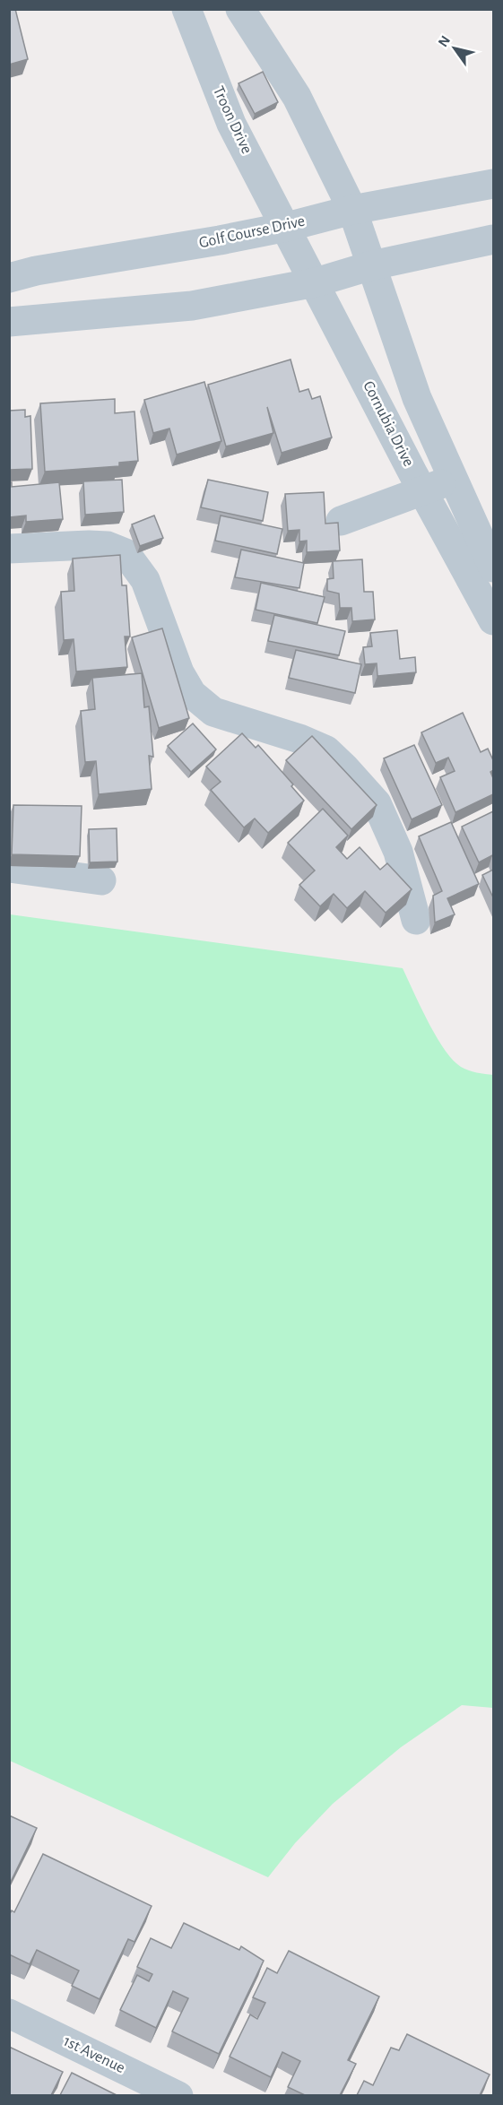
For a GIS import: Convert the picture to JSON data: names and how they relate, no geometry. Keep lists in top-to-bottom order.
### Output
{
  "streets": {
    "street": [
      "Troon Drive",
      "Golf Course Drive",
      "Cornubia Drive",
      "1st Avenue"
    ]
  },
  "crossings": [
    ["Troon Drive", "Golf Course Drive"],
    ["Troon Drive", "Cornubia Drive"],
    ["Golf Course Drive", "Cornubia Drive"]
  ],
  "north": "top left"
}
